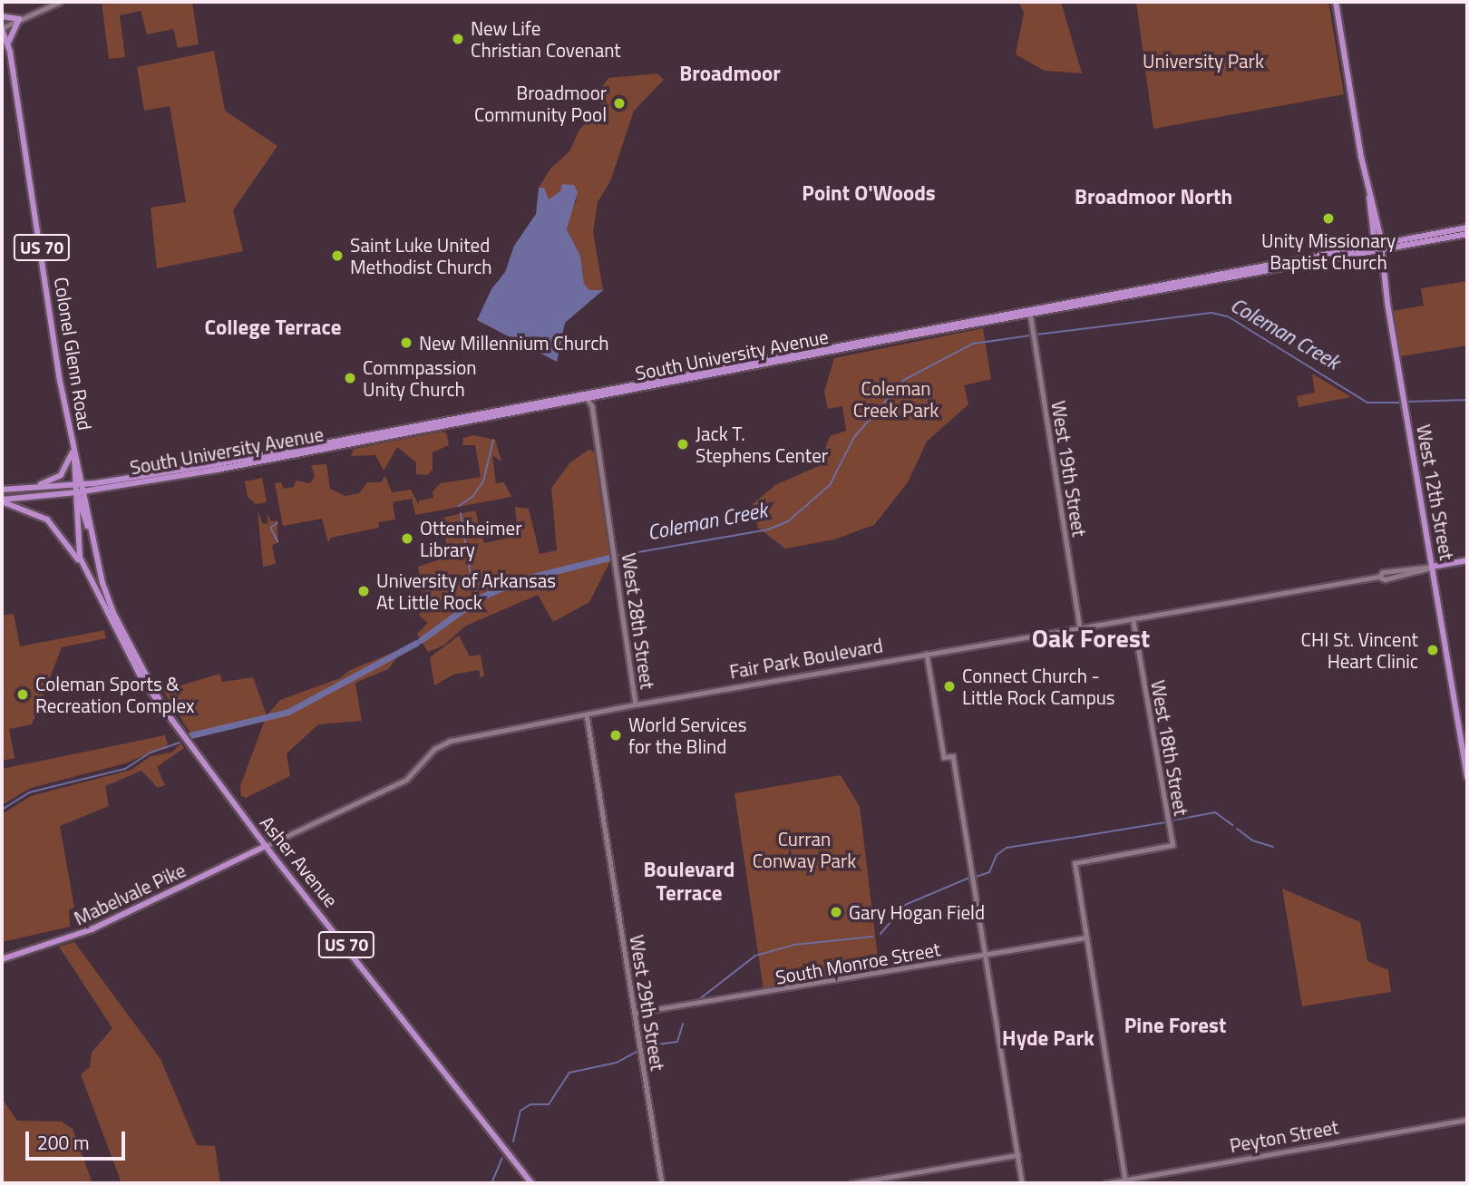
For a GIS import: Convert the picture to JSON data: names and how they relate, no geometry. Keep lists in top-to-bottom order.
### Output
{
  "streets": {
    "main road": [
      "US 70",
      "Colonel Glenn Road",
      "South University Avenue",
      "West 12th Street",
      "Fair Park Boulevard",
      "Asher Avenue",
      "Mabelvale Pike"
    ],
    "street": [
      "West 19th Street",
      "West 28th Street",
      "West 18th Street",
      "South Monroe Street",
      "West 29th Street",
      "Peyton Street"
    ]
  },
  "crossings": [
    ["Colonel Glenn Road", "South University Avenue"],
    ["Colonel Glenn Road", "Asher Avenue"],
    ["South University Avenue", "West 19th Street"],
    ["South University Avenue", "West 12th Street"],
    ["South University Avenue", "West 28th Street"],
    ["South University Avenue", "Asher Avenue"],
    ["West 19th Street", "Fair Park Boulevard"],
    ["West 12th Street", "Fair Park Boulevard"],
    ["West 28th Street", "Fair Park Boulevard"],
    ["Fair Park Boulevard", "West 18th Street"],
    ["Fair Park Boulevard", "Asher Avenue"],
    ["Fair Park Boulevard", "Mabelvale Pike"],
    ["Fair Park Boulevard", "West 29th Street"],
    ["West 18th Street", "South Monroe Street"],
    ["Asher Avenue", "Mabelvale Pike"],
    ["South Monroe Street", "West 29th Street"]
  ],
  "districts": [
    "Broadmoor",
    "Point O'Woods",
    "Broadmoor North",
    "College Terrace",
    "Oak Forest",
    "Boulevard Terrace",
    "Pine Forest",
    "Hyde Park"
  ],
  "water": ["Coleman Creek"],
  "parks": ["University Park", "Coleman Creek Park", "Curran Conway Park"],
  "places": [
    "New Life Christian Covenant",
    "Broadmoor Community Pool",
    "Unity Missionary Baptist Church",
    "Saint Luke United Methodist Church",
    "New Millennium Church",
    "Commpassion Unity Church",
    "Jack T. Stephens Center",
    "Ottenheimer Library",
    "University of Arkansas At Little Rock",
    "CHI St. Vincent Heart Clinic",
    "Connect Church - Little Rock Campus",
    "Coleman Sports & Recreation Complex",
    "World Services for the Blind",
    "Gary Hogan Field"
  ],
  "scale_bar": "200 m"
}
